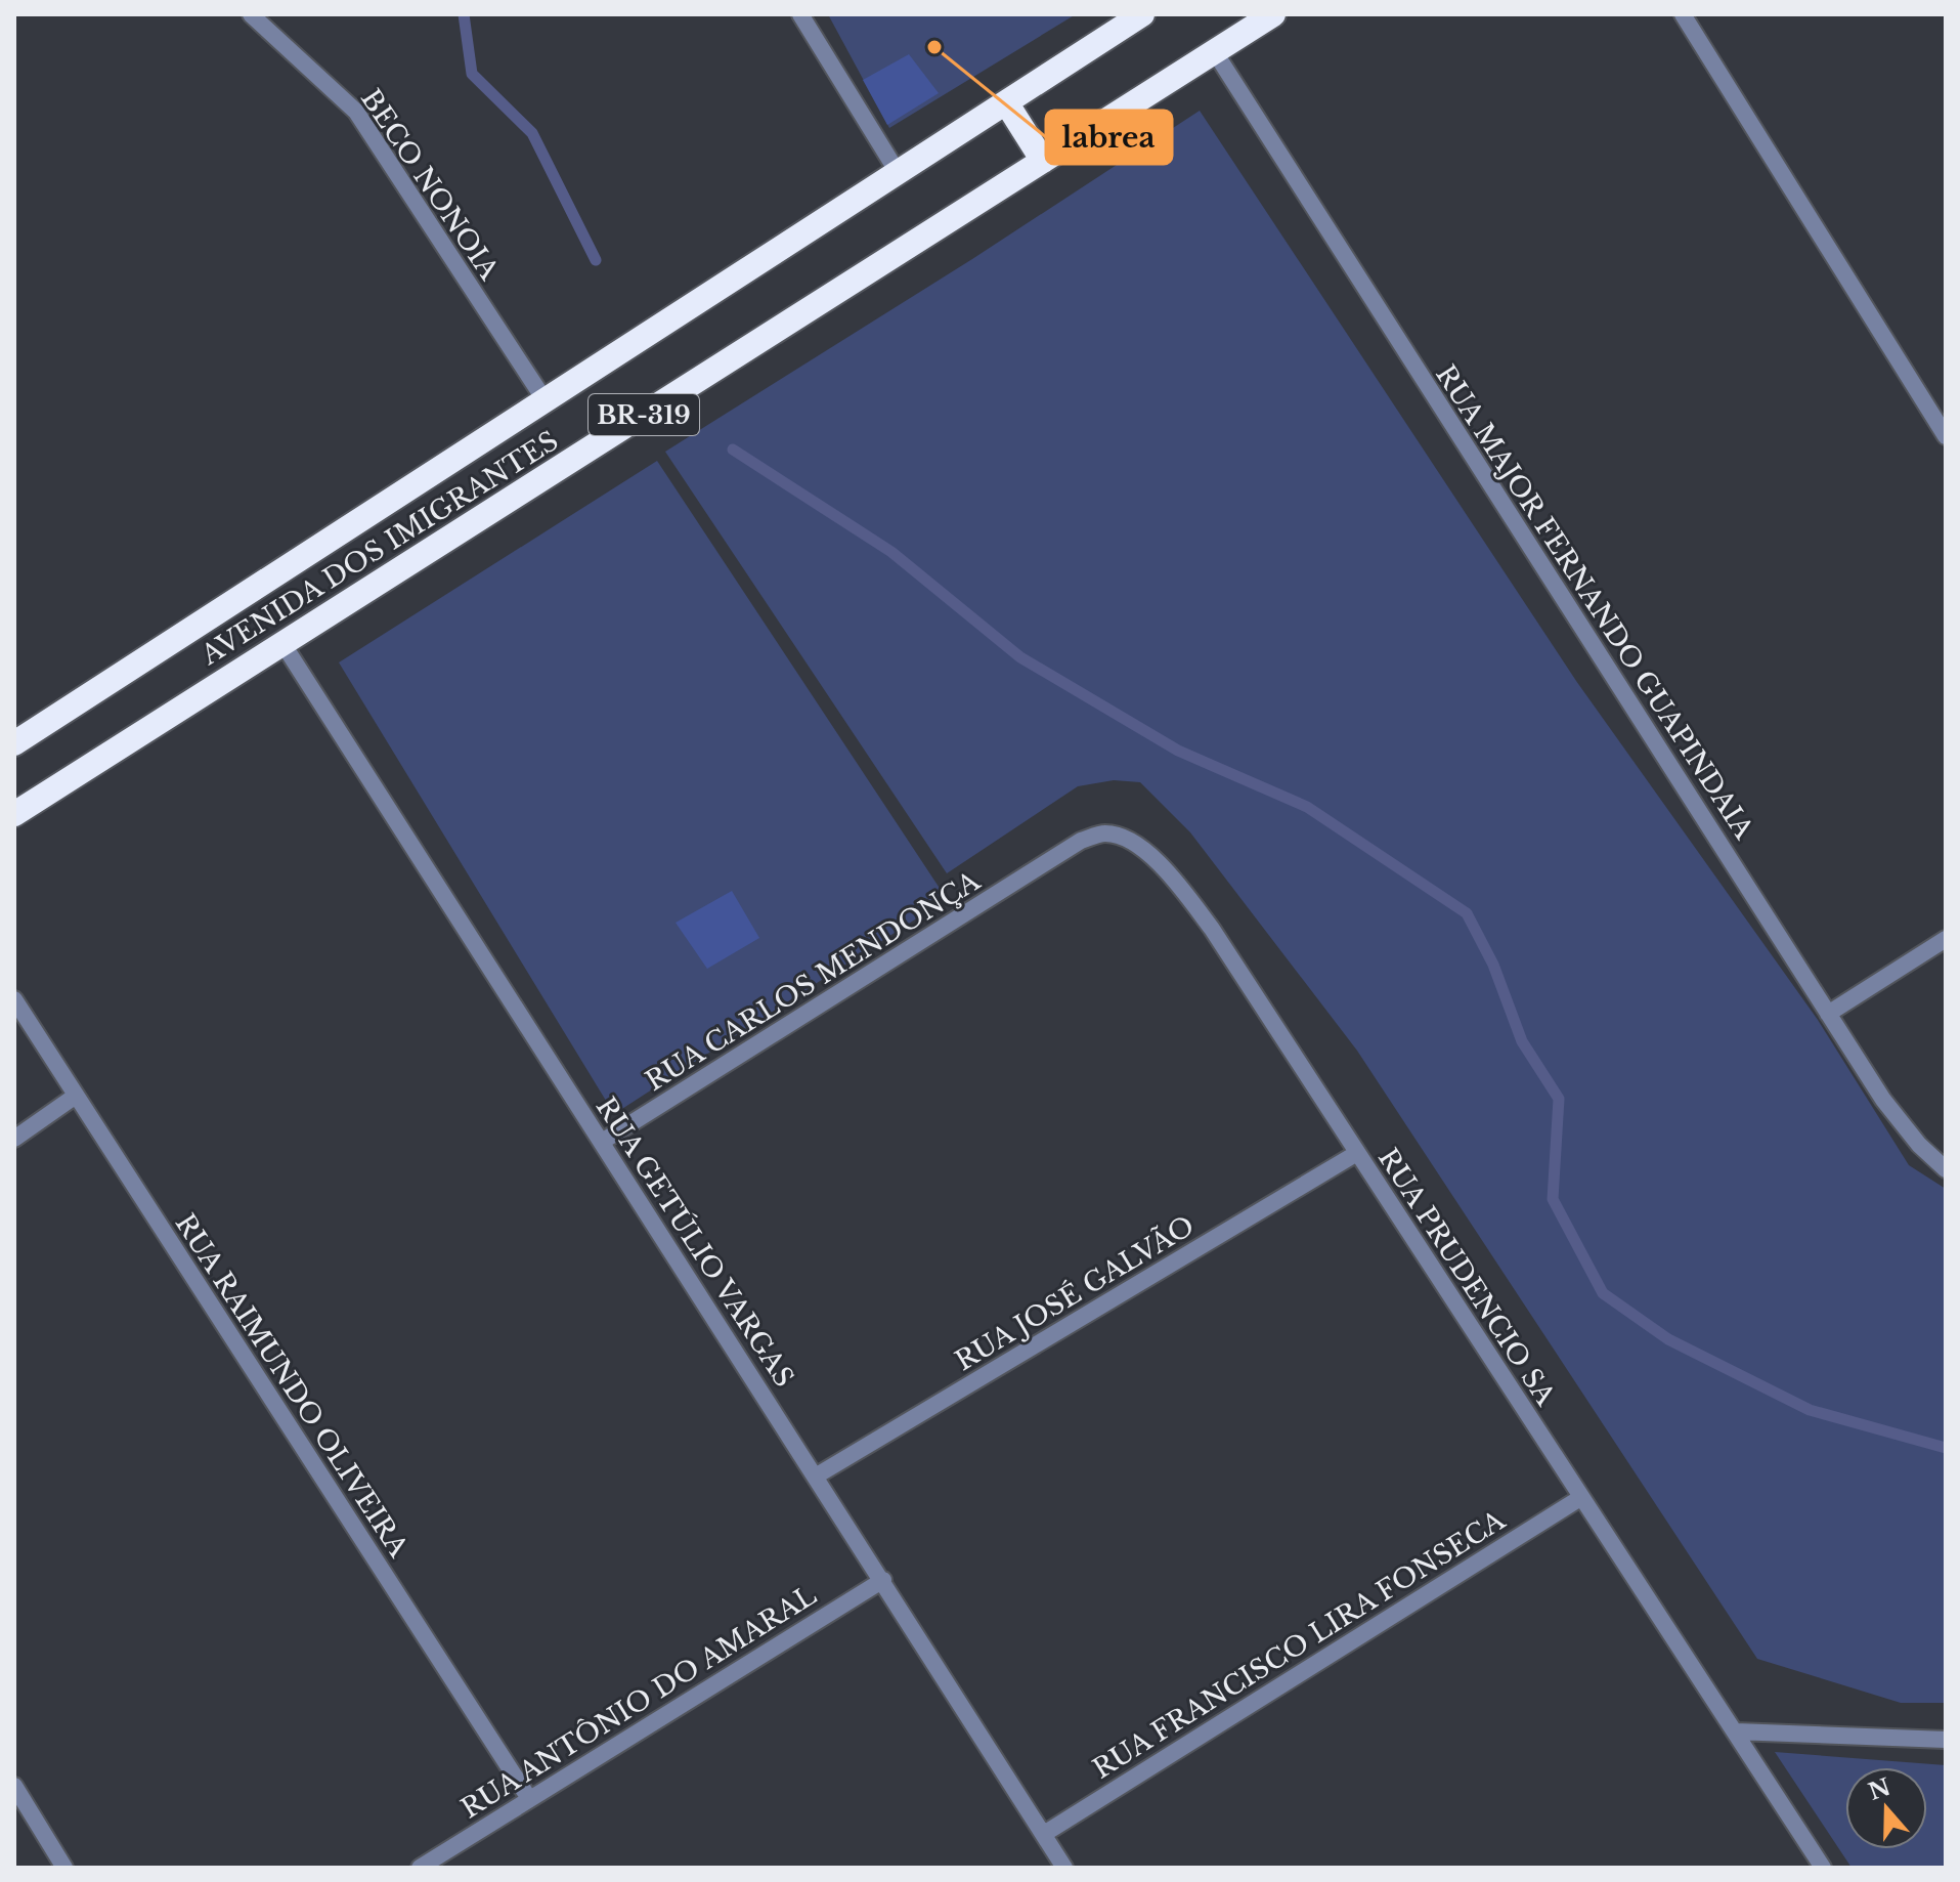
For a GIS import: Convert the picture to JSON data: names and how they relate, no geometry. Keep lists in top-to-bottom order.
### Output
{
  "streets": {
    "highway": ["BR-319", "AVENIDA DOS IMIGRANTES"],
    "street": [
      "BECO NONOIA",
      "RUA MAJOR FERNANDO GUAPINDAIA",
      "RUA CARLOS MENDONÇA",
      "RUA GETÚLIO VARGAS",
      "RUA PRUDENCIO SA",
      "RUA JOSÉ GALVÃO",
      "RUA RAIMUNDO OLIVEIRA",
      "RUA FRANCISCO LIRA FONSECA",
      "RUA ANTÔNIO DO AMARAL"
    ]
  },
  "crossings": [
    ["BECO NONOIA", "AVENIDA DOS IMIGRANTES"],
    ["AVENIDA DOS IMIGRANTES", "RUA MAJOR FERNANDO GUAPINDAIA"],
    ["AVENIDA DOS IMIGRANTES", "RUA GETÚLIO VARGAS"],
    ["RUA CARLOS MENDONÇA", "RUA GETÚLIO VARGAS"],
    ["RUA CARLOS MENDONÇA", "RUA PRUDENCIO SA"],
    ["RUA GETÚLIO VARGAS", "RUA JOSÉ GALVÃO"],
    ["RUA GETÚLIO VARGAS", "RUA FRANCISCO LIRA FONSECA"],
    ["RUA GETÚLIO VARGAS", "RUA ANTÔNIO DO AMARAL"],
    ["RUA PRUDENCIO SA", "RUA JOSÉ GALVÃO"],
    ["RUA PRUDENCIO SA", "RUA FRANCISCO LIRA FONSECA"],
    ["RUA RAIMUNDO OLIVEIRA", "RUA ANTÔNIO DO AMARAL"]
  ],
  "places": ["labrea"],
  "north": "top"
}
